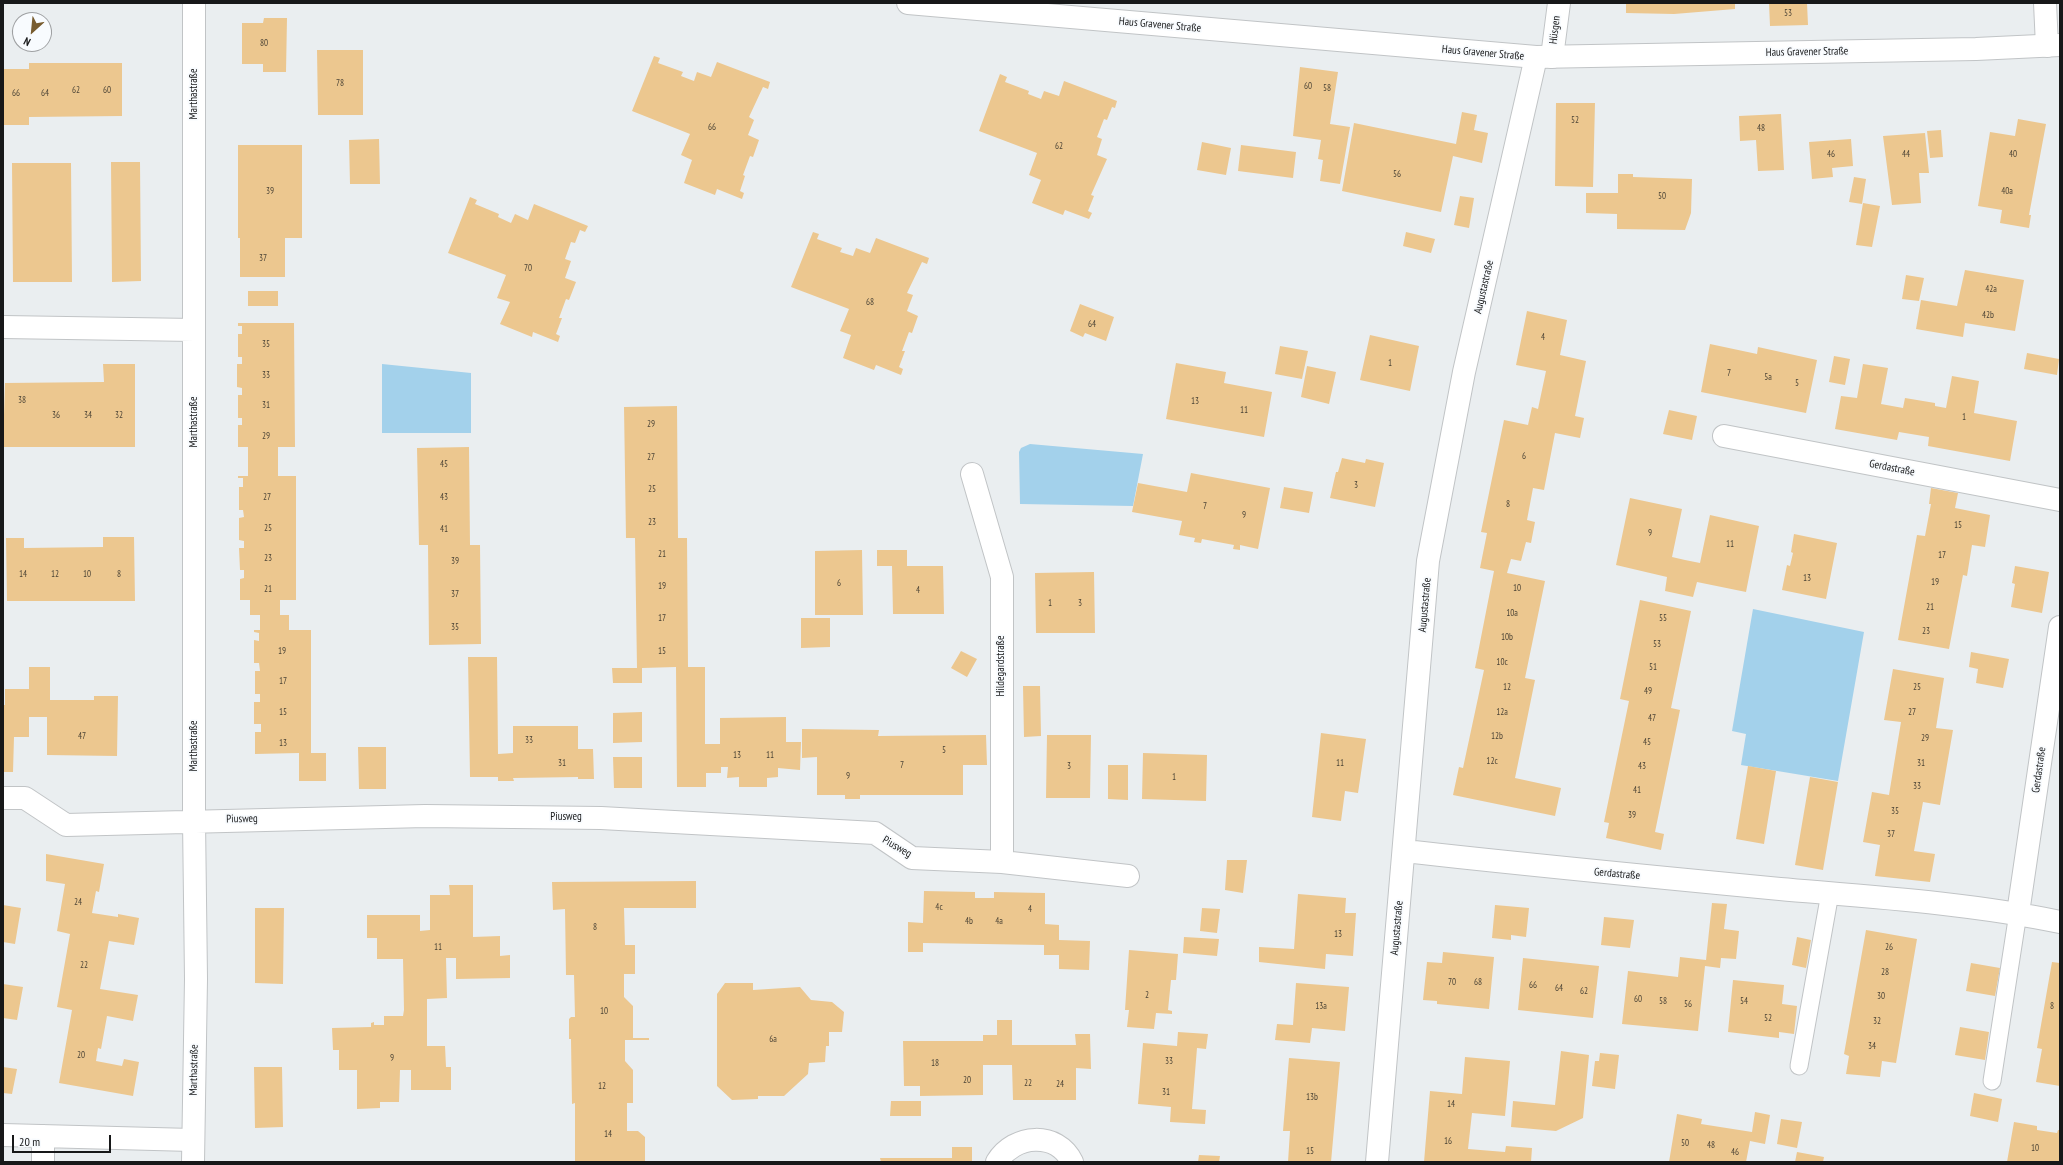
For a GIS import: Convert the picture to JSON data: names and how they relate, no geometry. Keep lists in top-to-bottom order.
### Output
{
  "streets": {
    "street": [
      "Haus Gravener Straße",
      "Hüsgen",
      "Marthastraße",
      "Augustastraße",
      "Gerdastraße",
      "Hildegardstraße",
      "Piusweg"
    ]
  },
  "crossings": [
    ["Haus Gravener Straße", "Hüsgen"],
    ["Haus Gravener Straße", "Augustastraße"],
    ["Hüsgen", "Augustastraße"],
    ["Marthastraße", "Piusweg"],
    ["Augustastraße", "Gerdastraße"],
    ["Hildegardstraße", "Piusweg"]
  ],
  "house_numbers": [
    "53",
    "80",
    "78",
    "60",
    "58",
    "62",
    "60",
    "66",
    "64",
    "52",
    "66",
    "48",
    "62",
    "46",
    "44",
    "40",
    "56",
    "39",
    "40a",
    "50",
    "37",
    "70",
    "42a",
    "68",
    "42b",
    "64",
    "4",
    "35",
    "1",
    "7",
    "33",
    "5a",
    "5",
    "38",
    "13",
    "31",
    "11",
    "36",
    "34",
    "32",
    "1",
    "29",
    "29",
    "6",
    "27",
    "45",
    "3",
    "25",
    "27",
    "43",
    "8",
    "7",
    "9",
    "23",
    "15",
    "25",
    "41",
    "9",
    "11",
    "21",
    "17",
    "23",
    "39",
    "14",
    "12",
    "10",
    "8",
    "13",
    "19",
    "6",
    "19",
    "10",
    "21",
    "4",
    "37",
    "1",
    "3",
    "21",
    "10a",
    "17",
    "55",
    "35",
    "23",
    "10b",
    "53",
    "19",
    "15",
    "10c",
    "51",
    "17",
    "12",
    "25",
    "49",
    "15",
    "12a",
    "27",
    "47",
    "47",
    "12b",
    "29",
    "33",
    "45",
    "13",
    "5",
    "13",
    "11",
    "12c",
    "31",
    "11",
    "31",
    "7",
    "3",
    "43",
    "9",
    "1",
    "33",
    "41",
    "35",
    "39",
    "37",
    "24",
    "4c",
    "4",
    "4b",
    "4a",
    "8",
    "13",
    "11",
    "26",
    "22",
    "28",
    "70",
    "68",
    "66",
    "64",
    "62",
    "2",
    "30",
    "60",
    "58",
    "54",
    "56",
    "13a",
    "8",
    "10",
    "52",
    "32",
    "6a",
    "34",
    "20",
    "9",
    "33",
    "18",
    "20",
    "22",
    "24",
    "12",
    "31",
    "13b",
    "14",
    "14",
    "16",
    "50",
    "48",
    "10",
    "15",
    "46"
  ],
  "scale_bar": "20 m",
  "north": "bottom left"
}
